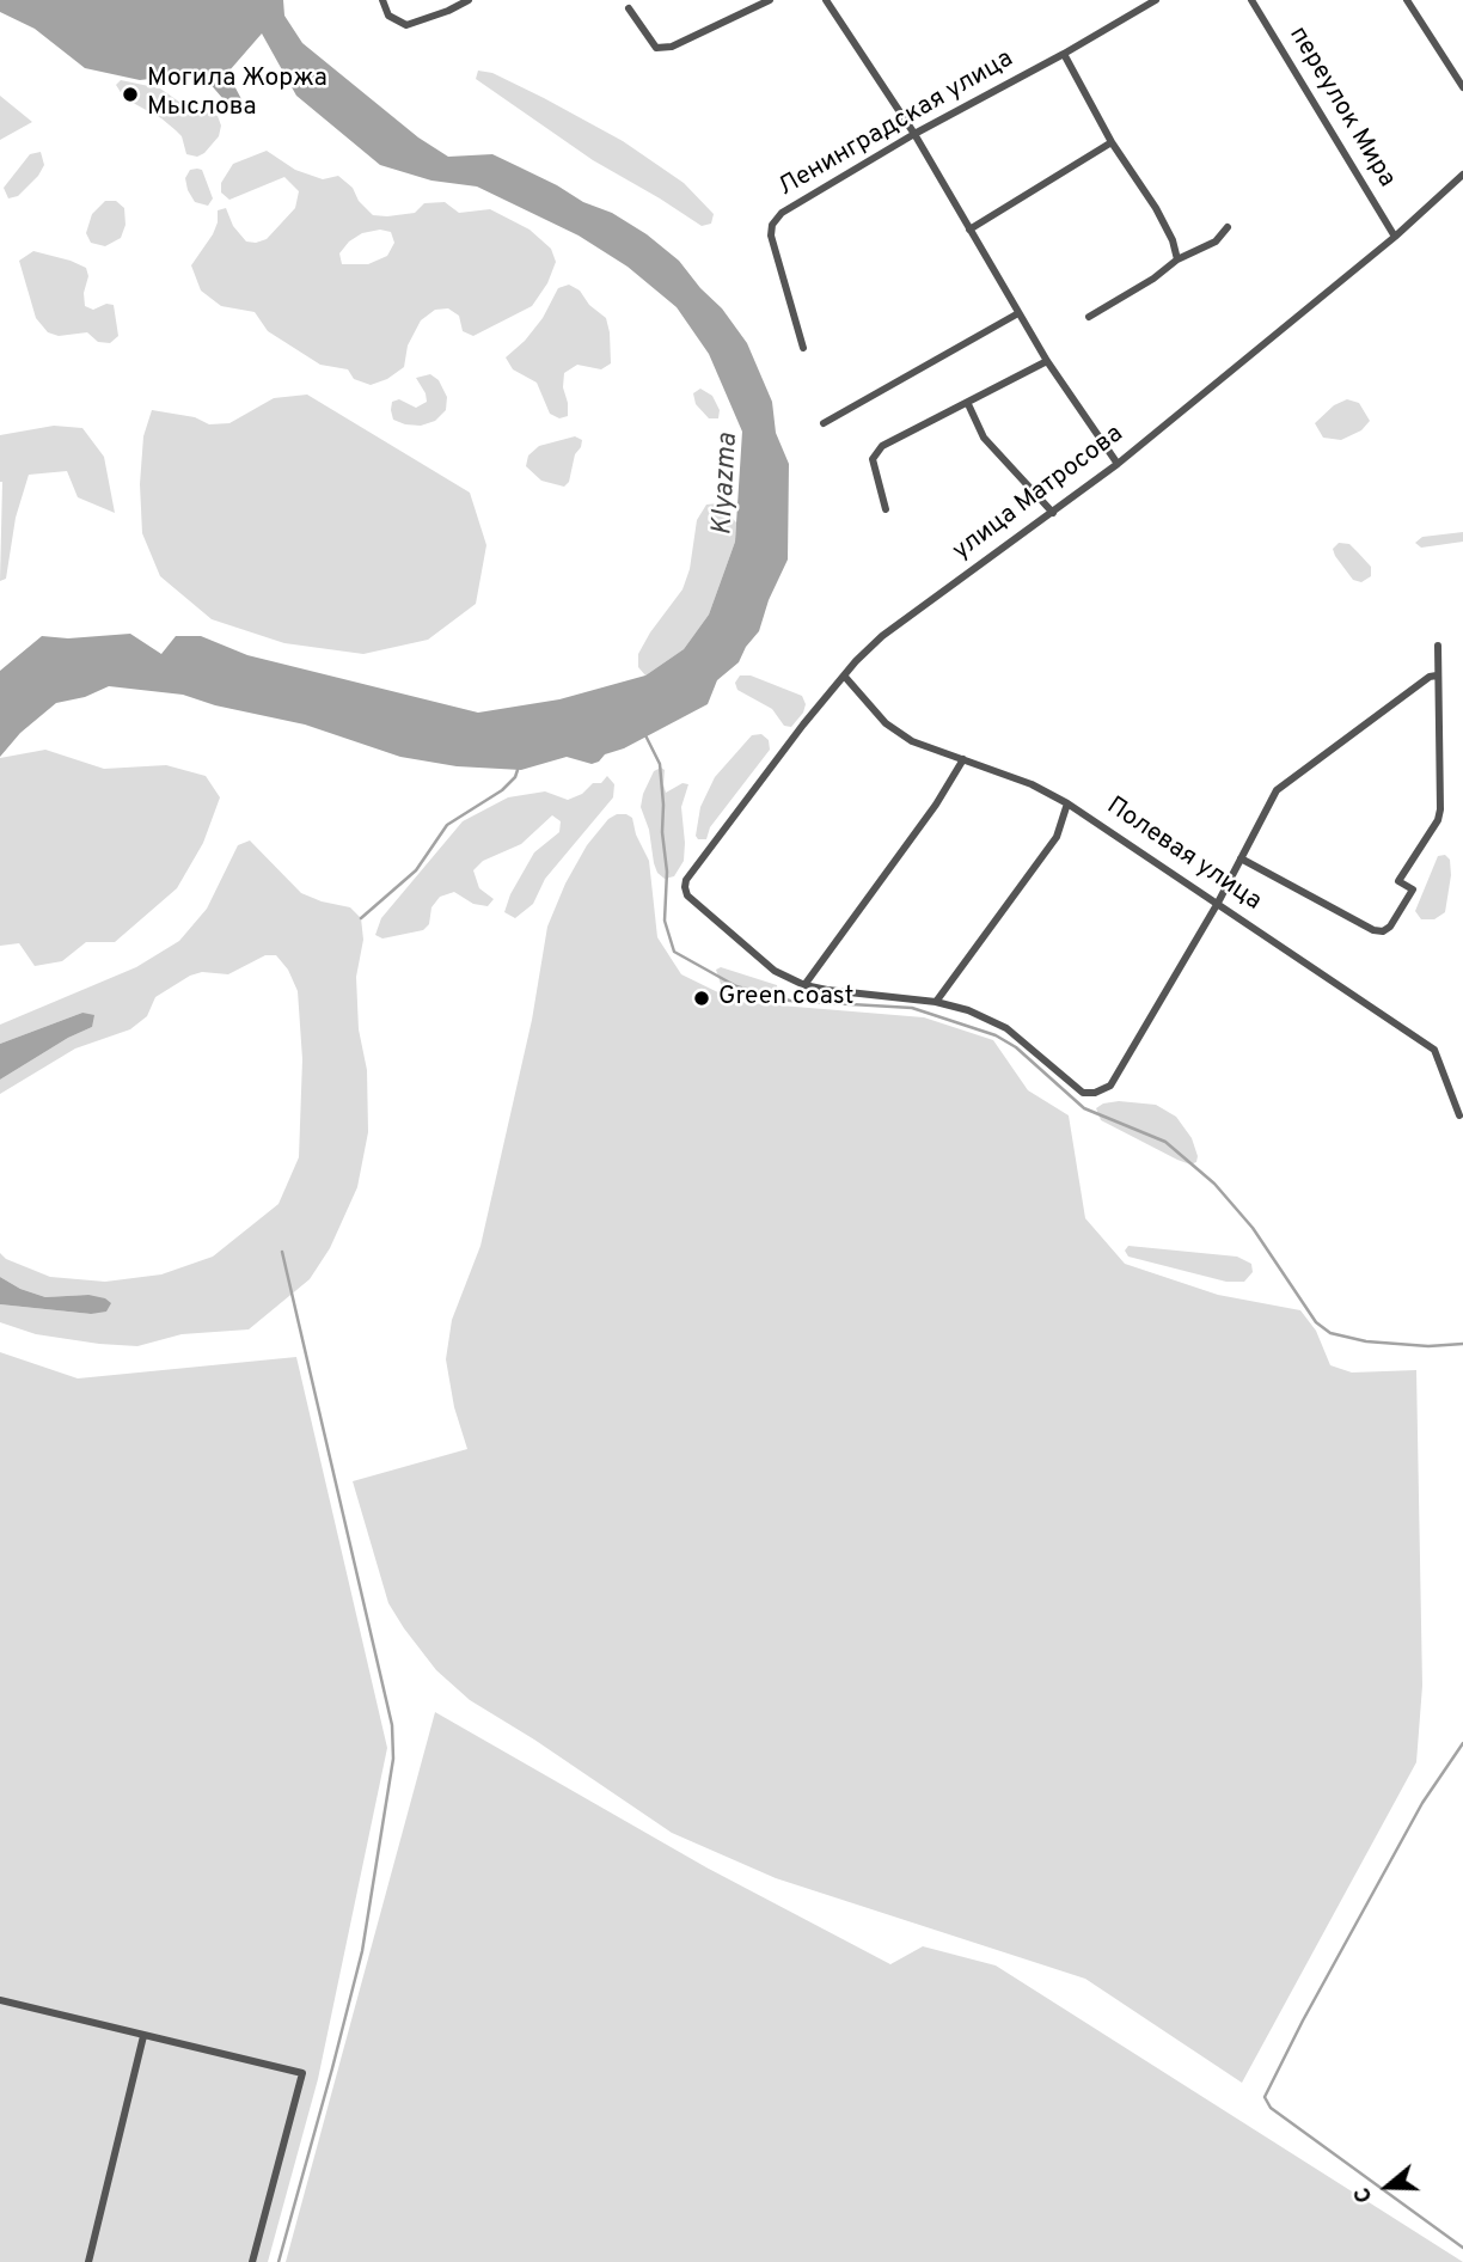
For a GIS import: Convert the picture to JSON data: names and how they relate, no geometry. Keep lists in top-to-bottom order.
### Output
{
  "streets": {
    "street": [
      "переулок Мира",
      "Ленинградская улица",
      "улица Матросова",
      "Полевая улица"
    ]
  },
  "crossings": [
    ["переулок Мира", "улица Матросова"],
    ["улица Матросова", "Полевая улица"]
  ],
  "water": ["Klyazma"],
  "places": ["Могила Жоржа Мыслова", "Green coast"],
  "north": "left"
}
